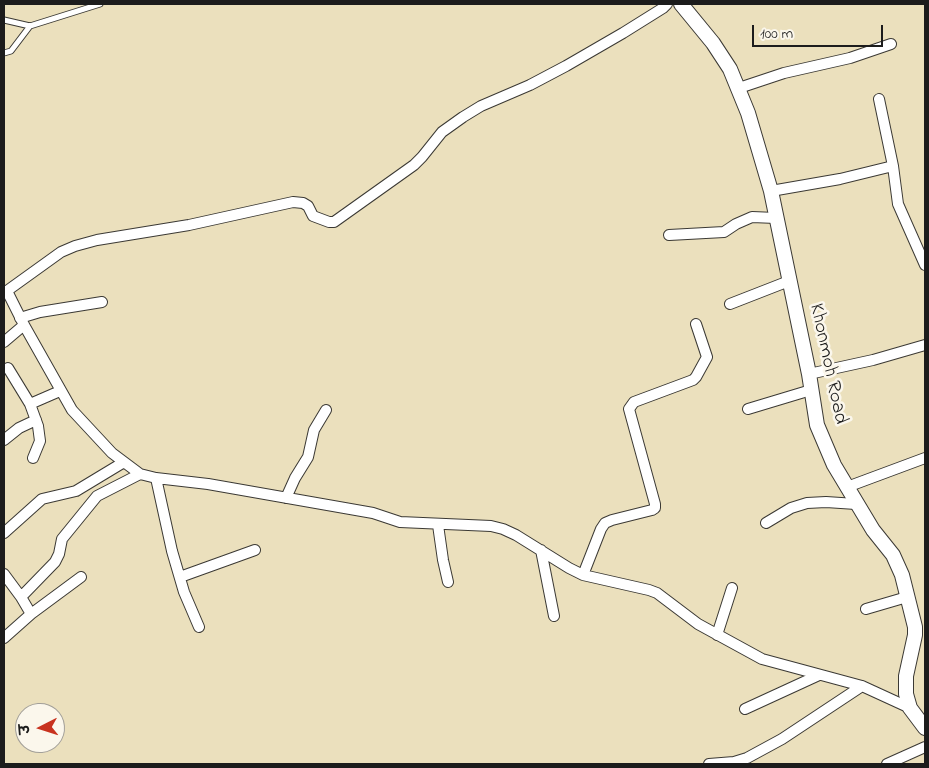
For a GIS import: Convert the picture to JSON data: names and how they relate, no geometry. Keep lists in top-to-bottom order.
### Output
{
  "streets": {
    "main road": ["Khonmoh Road"]
  },
  "scale_bar": "100 m",
  "north": "left"
}
